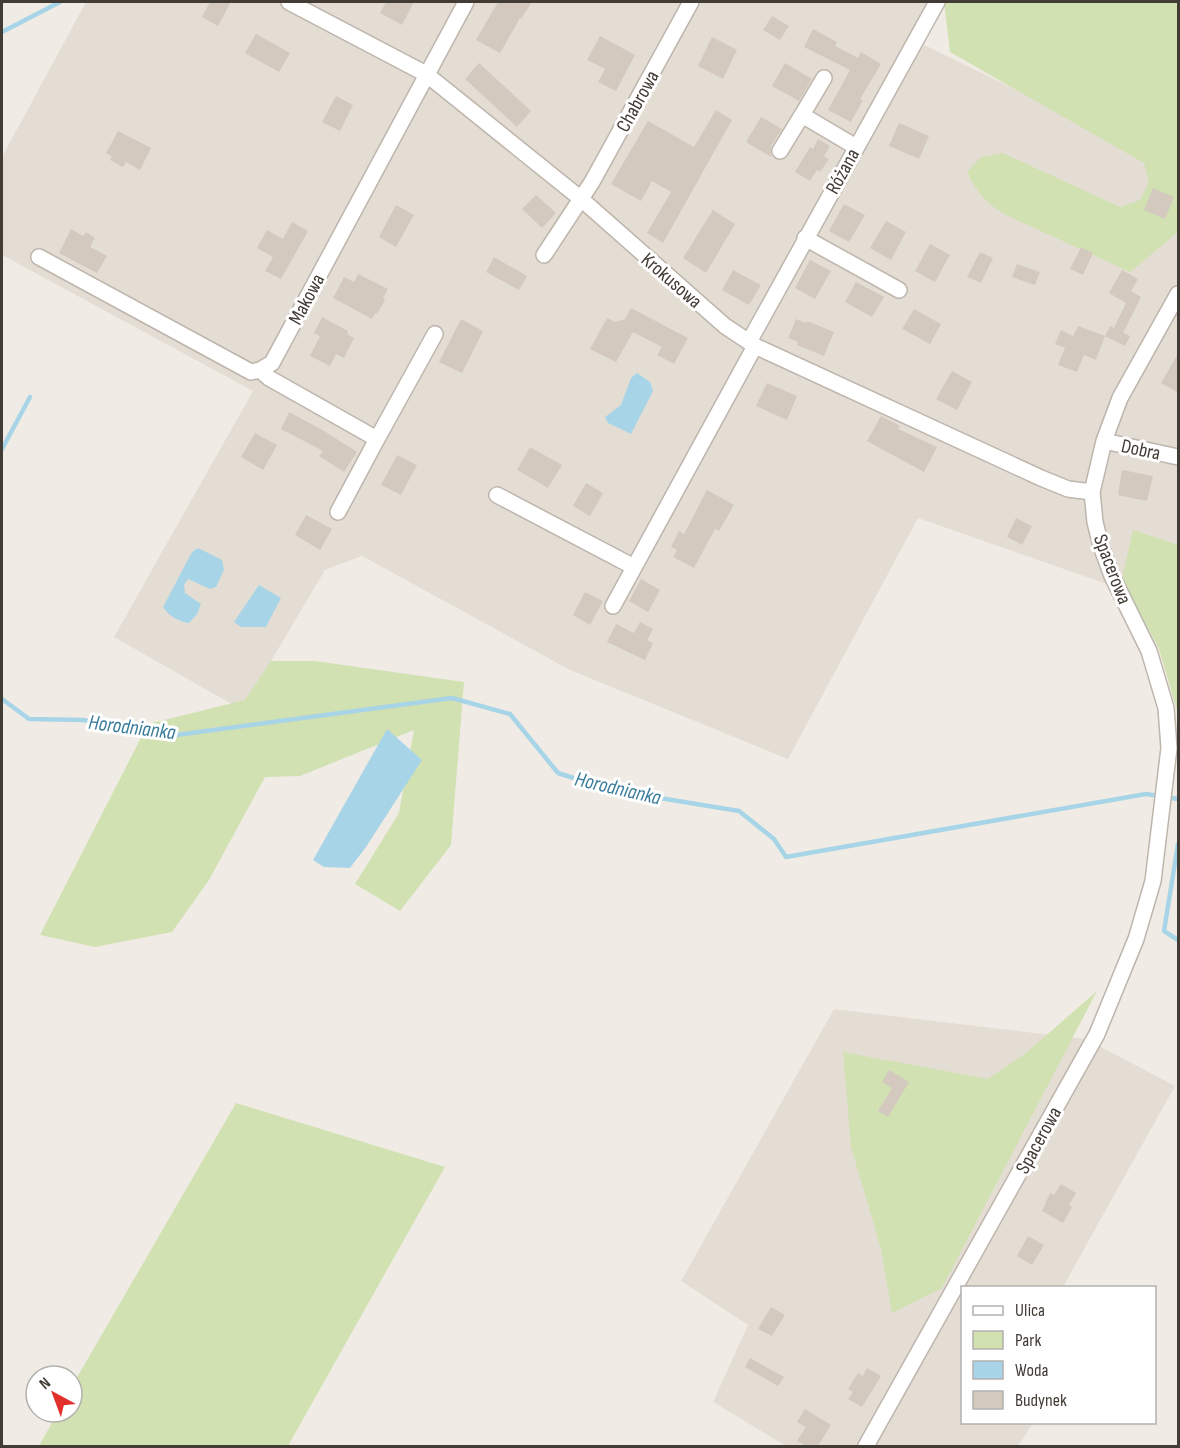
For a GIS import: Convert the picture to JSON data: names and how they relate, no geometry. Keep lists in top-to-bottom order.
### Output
{
  "streets": {
    "street": [
      "Chabrowa",
      "Różana",
      "Krokusowa",
      "Makowa",
      "Dobra",
      "Spacerowa"
    ]
  },
  "crossings": [
    ["Chabrowa", "Krokusowa"],
    ["Różana", "Krokusowa"],
    ["Krokusowa", "Makowa"],
    ["Krokusowa", "Spacerowa"],
    ["Dobra", "Spacerowa"]
  ],
  "water": ["Horodnianka"],
  "legend": [
    "Ulica",
    "Park",
    "Woda",
    "Budynek"
  ],
  "north": "top left"
}
